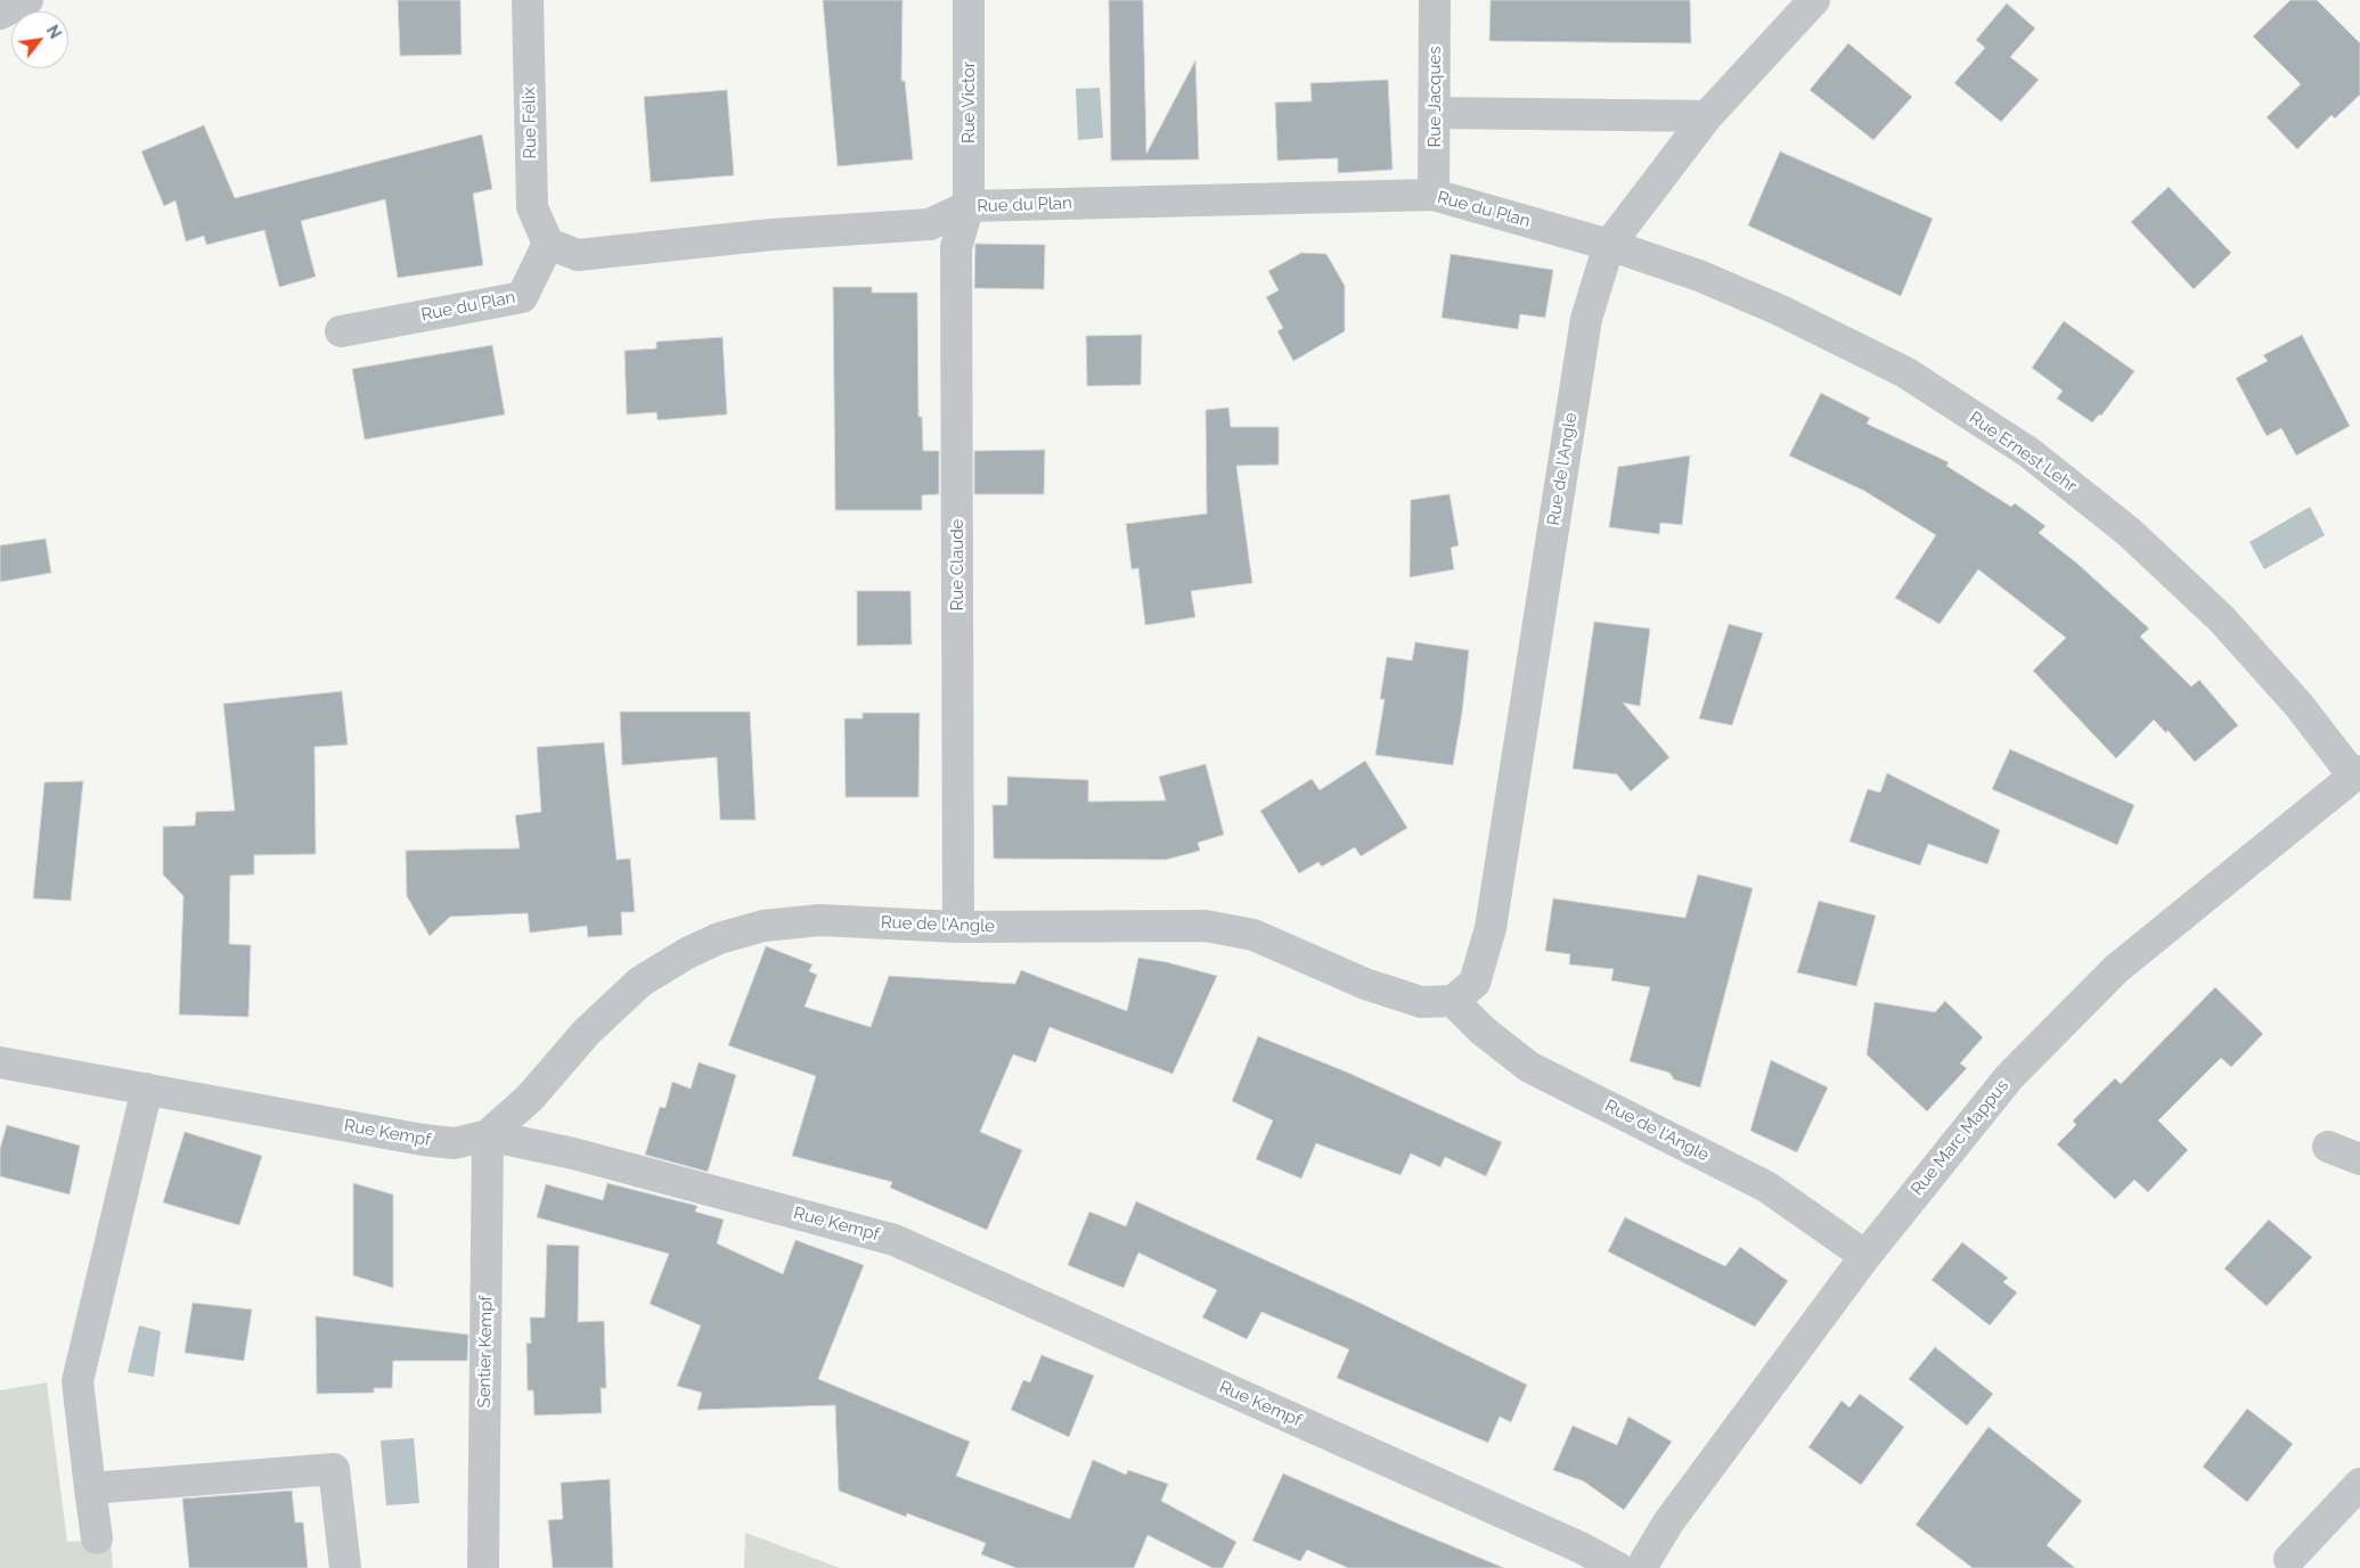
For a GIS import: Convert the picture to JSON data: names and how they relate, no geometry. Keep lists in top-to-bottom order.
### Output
{
  "streets": {
    "street": [
      "Rue Jacques",
      "Rue Victor",
      "Rue Félix",
      "Rue du Plan",
      "Rue Ernest Lehr",
      "Rue de l'Angle",
      "Rue Claude",
      "Rue Kempf",
      "Rue Marc Mappus",
      "Sentier Kempf"
    ]
  },
  "crossings": [
    ["Rue Jacques", "Rue du Plan"],
    ["Rue Victor", "Rue du Plan"],
    ["Rue Victor", "Rue Claude"],
    ["Rue Félix", "Rue du Plan"],
    ["Rue du Plan", "Rue Ernest Lehr"],
    ["Rue du Plan", "Rue de l'Angle"],
    ["Rue du Plan", "Rue Claude"],
    ["Rue Ernest Lehr", "Rue de l'Angle"],
    ["Rue Ernest Lehr", "Rue Marc Mappus"],
    ["Rue de l'Angle", "Rue Claude"],
    ["Rue de l'Angle", "Rue Kempf"],
    ["Rue de l'Angle", "Rue Marc Mappus"],
    ["Rue de l'Angle", "Sentier Kempf"],
    ["Rue Kempf", "Sentier Kempf"]
  ],
  "north": "top right"
}
